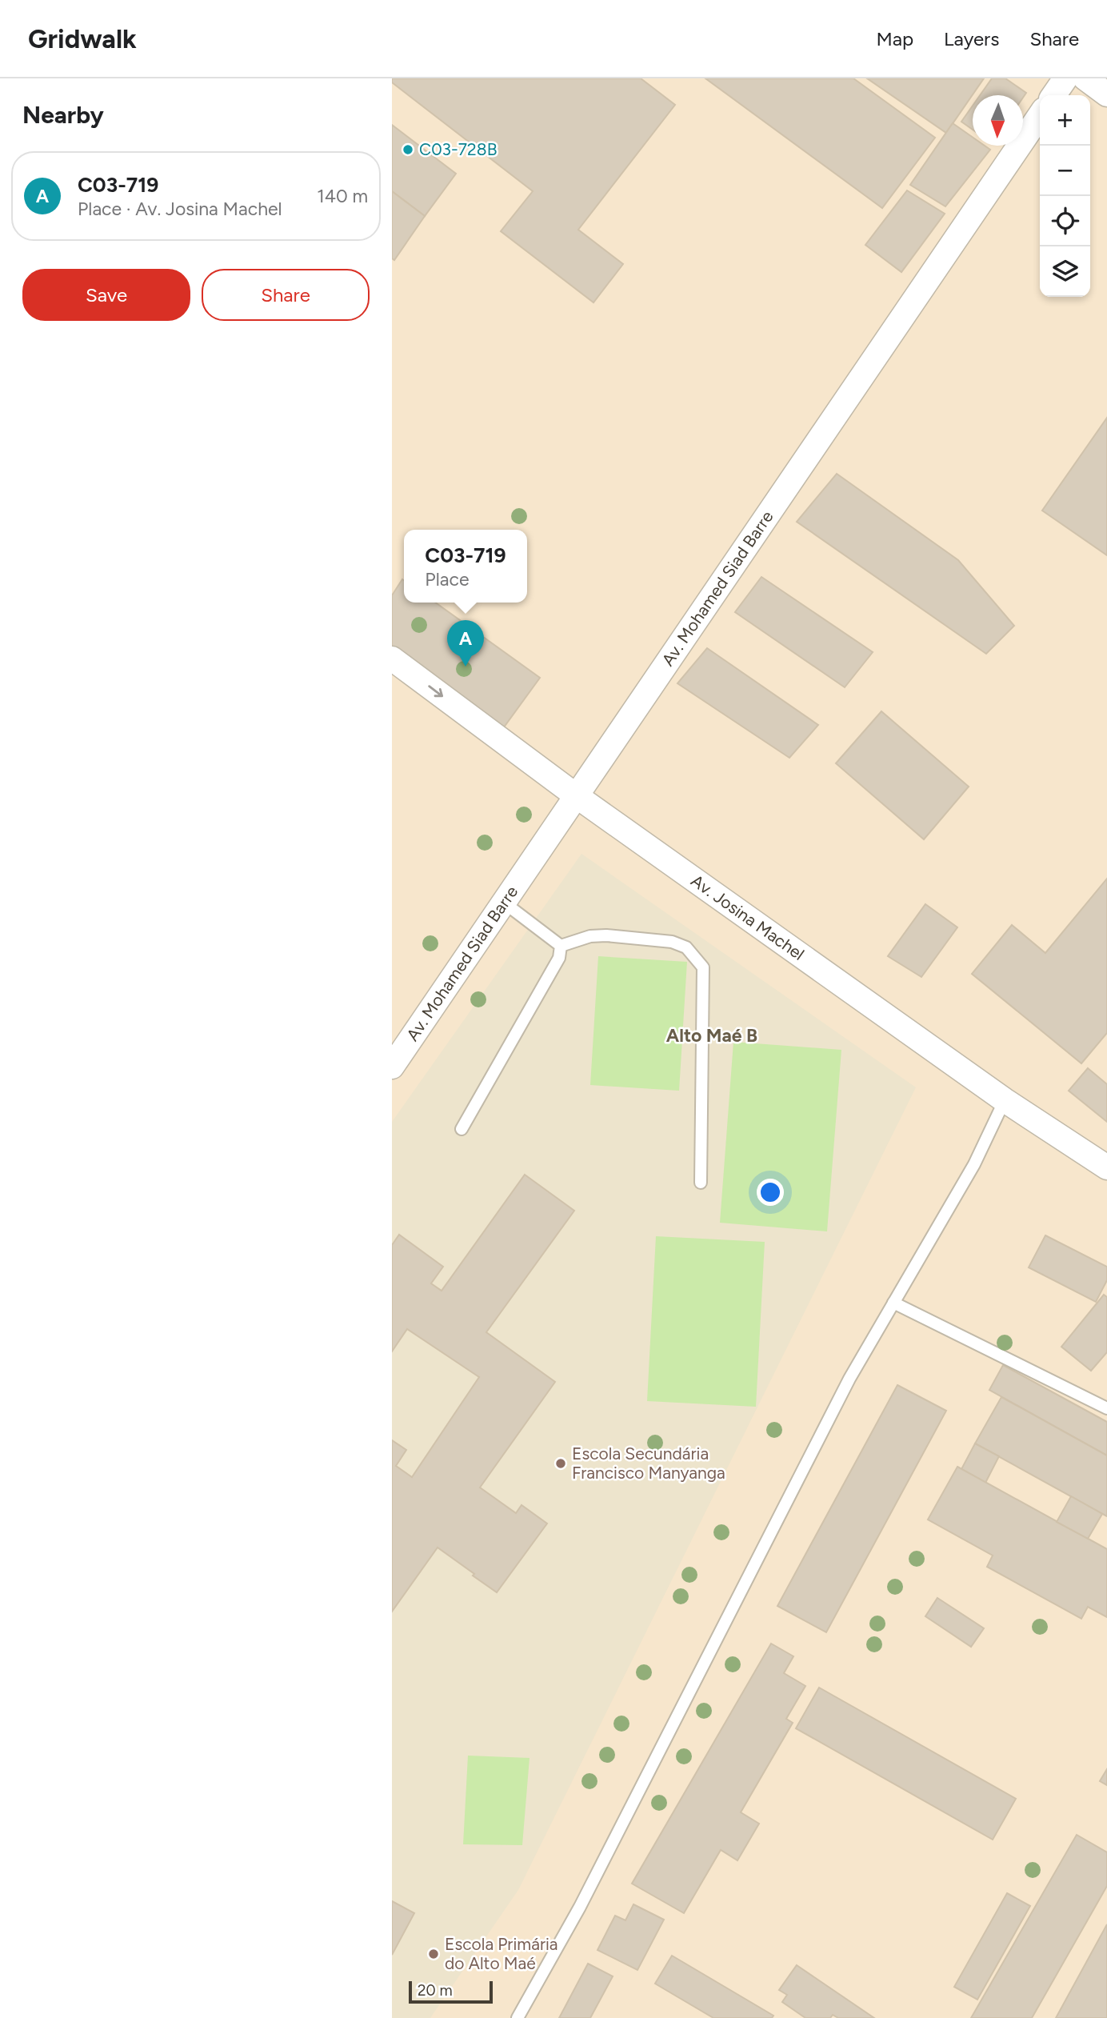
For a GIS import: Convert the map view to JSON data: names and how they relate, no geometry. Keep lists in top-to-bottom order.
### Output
{
  "streets": {
    "street": ["Av. Mohamed Siad Barre", "Av. Josina Machel"]
  },
  "crossings": [
    ["Av. Mohamed Siad Barre", "Av. Josina Machel"]
  ],
  "districts": ["Alto Maé B"],
  "places": ["C03-728B", "Escola Secundária Francisco Manyanga", "Escola Primária do Alto Maé"],
  "scale_bar": "20 m",
  "north": "bottom",
  "page": {
    "header": "Gridwalk",
    "nav": ["Map", "Layers", "Share"],
    "heading": "Nearby",
    "map_buttons": ["+", "−"],
    "list": [
      {
        "mark": "A",
        "name": "C03-719",
        "note": "Place · Av. Josina Machel",
        "value": "140 m"
      }
    ],
    "buttons": ["Save", "Share"],
    "popup": ["C03-719", "Place"],
    "pins": "A",
    "scale": "20 m"
  }
}
